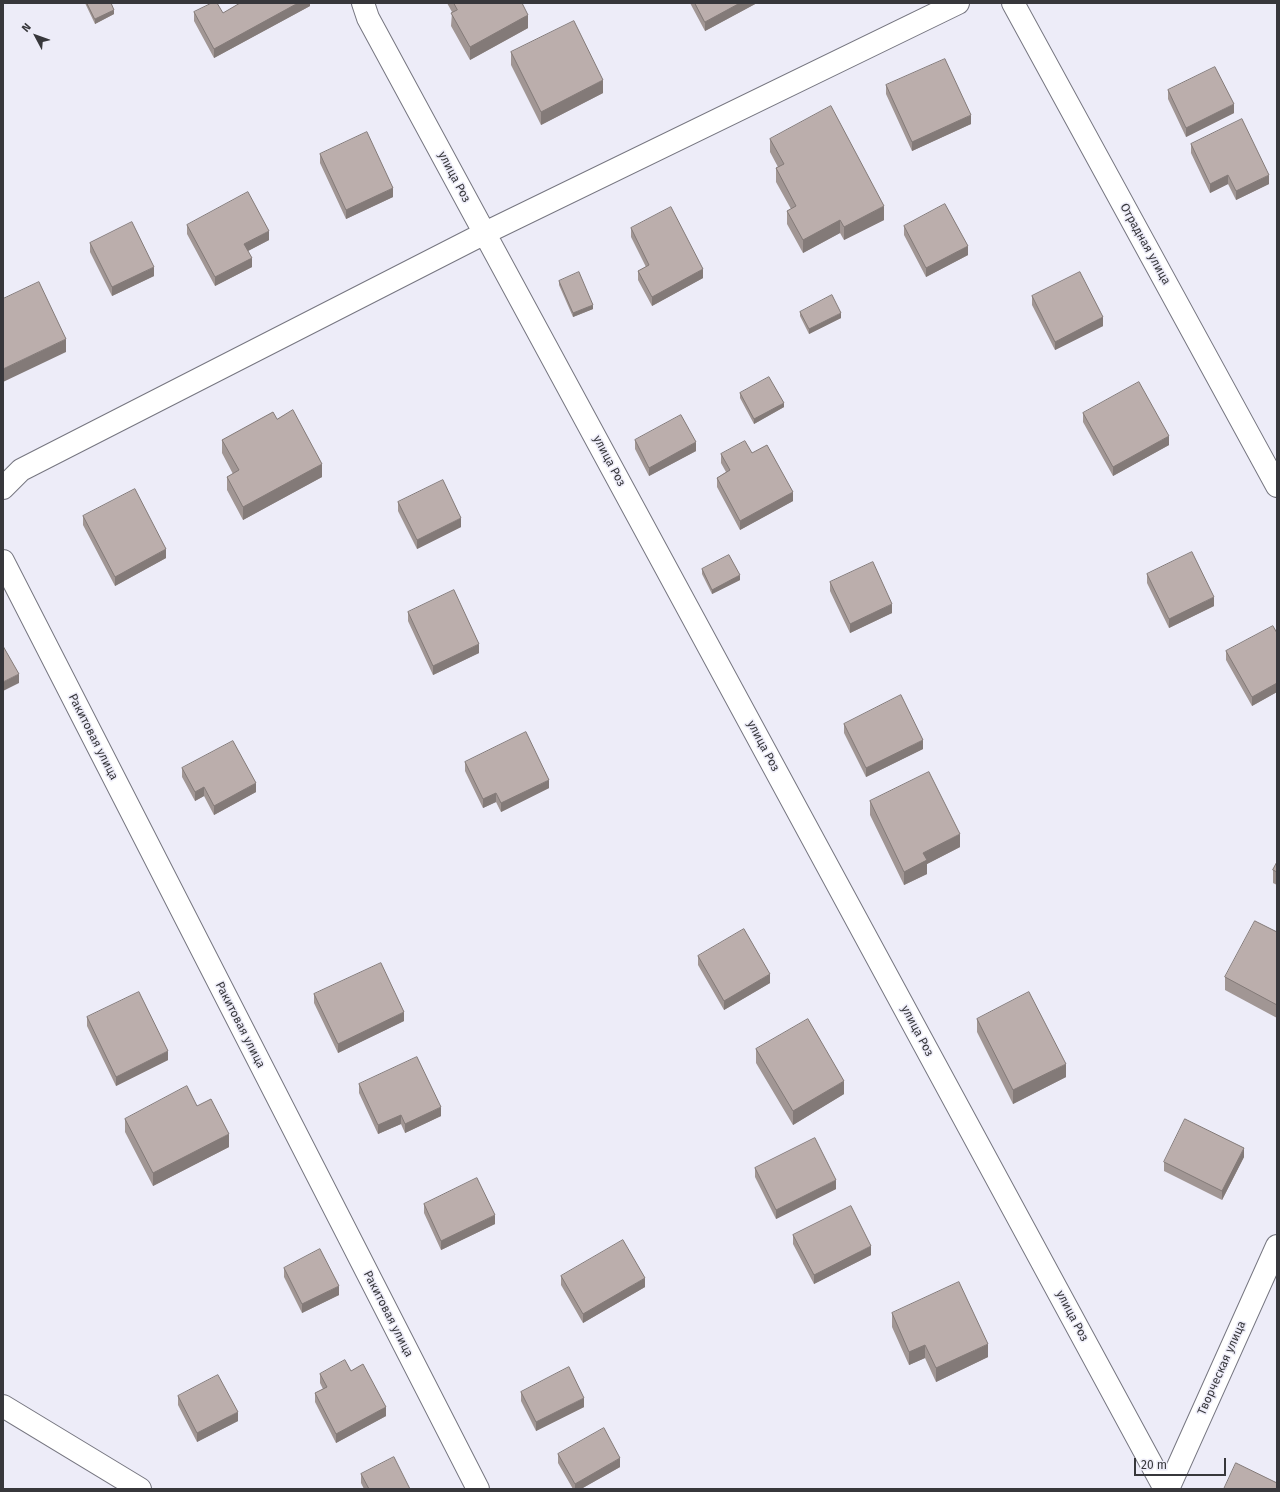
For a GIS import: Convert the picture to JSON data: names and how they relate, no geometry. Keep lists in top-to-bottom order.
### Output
{
  "streets": {
    "street": [
      "улица Роз",
      "Отрадная улица",
      "Ракитовая улица",
      "Творческая улица"
    ]
  },
  "crossings": [
    ["улица Роз", "Творческая улица"]
  ],
  "scale_bar": "20 m",
  "north": "top left"
}
